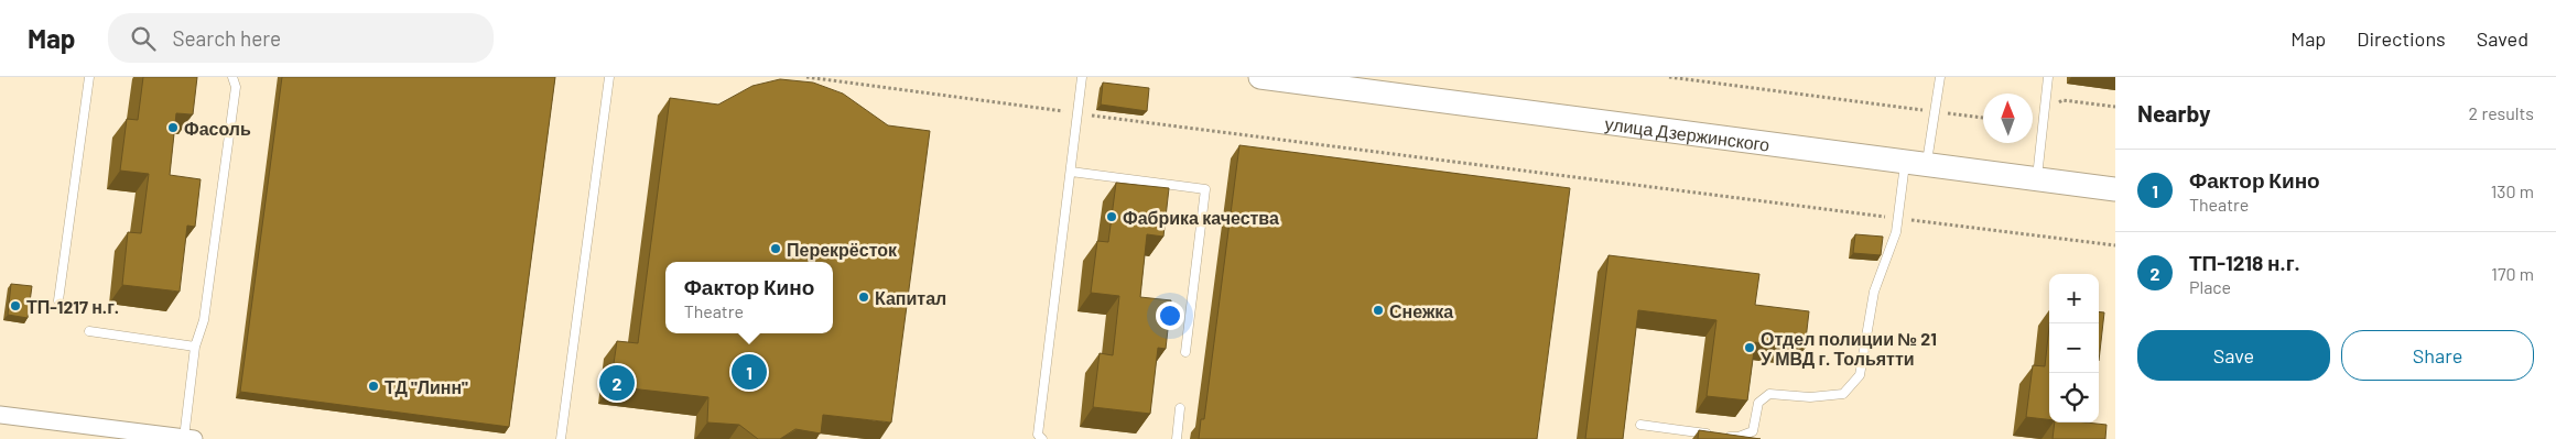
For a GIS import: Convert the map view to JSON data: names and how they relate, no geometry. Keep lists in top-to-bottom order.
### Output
{
  "streets": {
    "main road": ["улица Дзержинского"]
  },
  "places": [
    "Фасоль",
    "Фабрика качества",
    "Перекрёсток",
    "Капитал",
    "ТП-1217 н.г.",
    "Снежка",
    "Отдел полиции № 21 У МВД г. Тольятти",
    "ТД \"Линн\""
  ],
  "north": "top",
  "page": {
    "header": "Map",
    "search": "Search here",
    "nav": ["Map", "Directions", "Saved"],
    "heading": ["Nearby", "2 results"],
    "list": [
      {
        "mark": "1",
        "name": "Фактор Кино",
        "note": "Theatre",
        "value": "130 m"
      },
      {
        "mark": "2",
        "name": "ТП-1218 н.г.",
        "note": "Place",
        "value": "170 m"
      }
    ],
    "popup": ["Фактор Кино", "Theatre"],
    "map_buttons": ["+", "−"],
    "buttons": ["Save", "Share"],
    "pins": ["1", "2"]
  }
}
